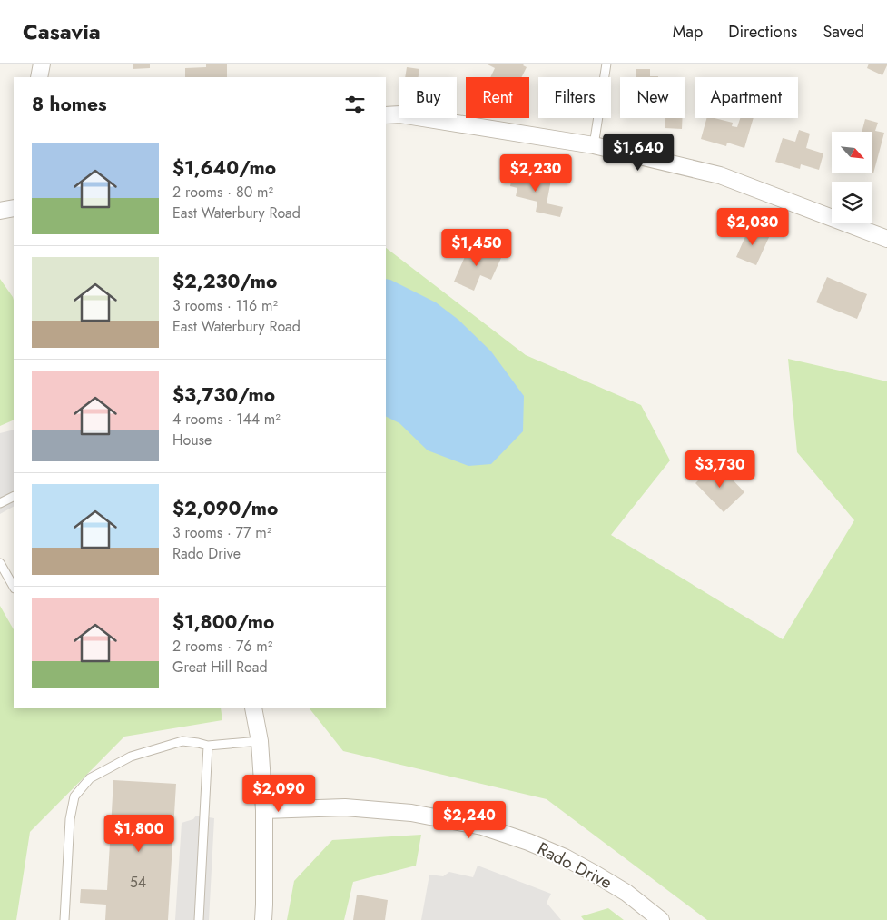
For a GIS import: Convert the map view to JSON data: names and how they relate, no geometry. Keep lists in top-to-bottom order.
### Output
{
  "streets": {
    "street": ["Rado Drive"]
  },
  "house_numbers": ["54"],
  "north": "bottom right",
  "page": {
    "header": "Casavia",
    "nav": ["Map", "Directions", "Saved"],
    "chip": [
      "Buy",
      "Rent",
      "Filters",
      "New",
      "Apartment"
    ],
    "heading": "8 homes",
    "list": [
      {
        "name": "$1,640/mo",
        "note": "2 rooms · 80 m² · East Waterbury Road"
      },
      {
        "name": "$2,230/mo",
        "note": "3 rooms · 116 m² · East Waterbury Road"
      },
      {
        "name": "$3,730/mo",
        "note": "4 rooms · 144 m² · House"
      },
      {
        "name": "$2,090/mo",
        "note": "3 rooms · 77 m² · Rado Drive"
      },
      {
        "name": "$1,800/mo",
        "note": "2 rooms · 76 m² · Great Hill Road"
      }
    ],
    "price": [
      "$1,640",
      "$2,230",
      "$2,030",
      "$1,450",
      "$3,730",
      "$2,090",
      "$2,240",
      "$1,800"
    ]
  }
}
